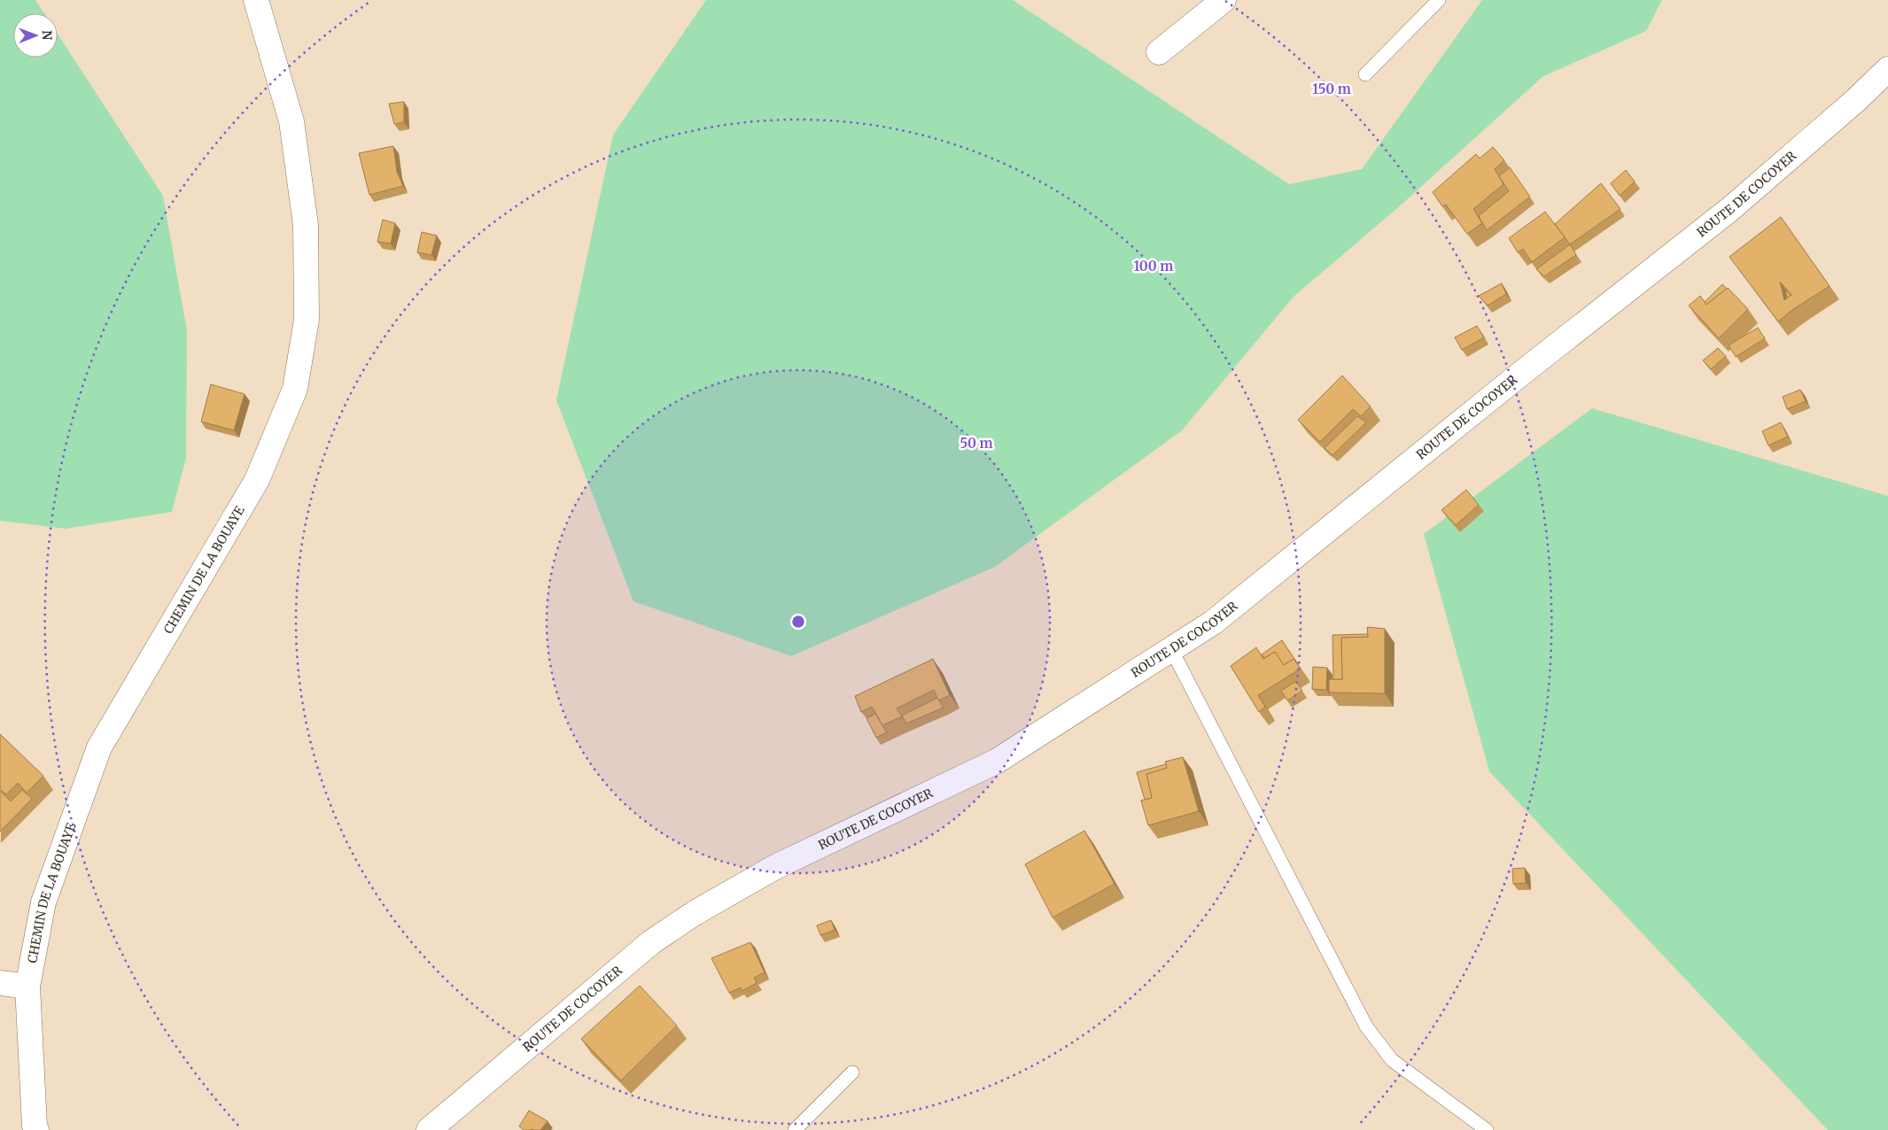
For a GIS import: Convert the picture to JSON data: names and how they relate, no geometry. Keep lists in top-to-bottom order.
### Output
{
  "streets": {
    "main road": ["ROUTE DE COCOYER", "CHEMIN DE LA BOUAYE"]
  },
  "north": "right",
  "rings": ["150 m", "100 m", "50 m"]
}
